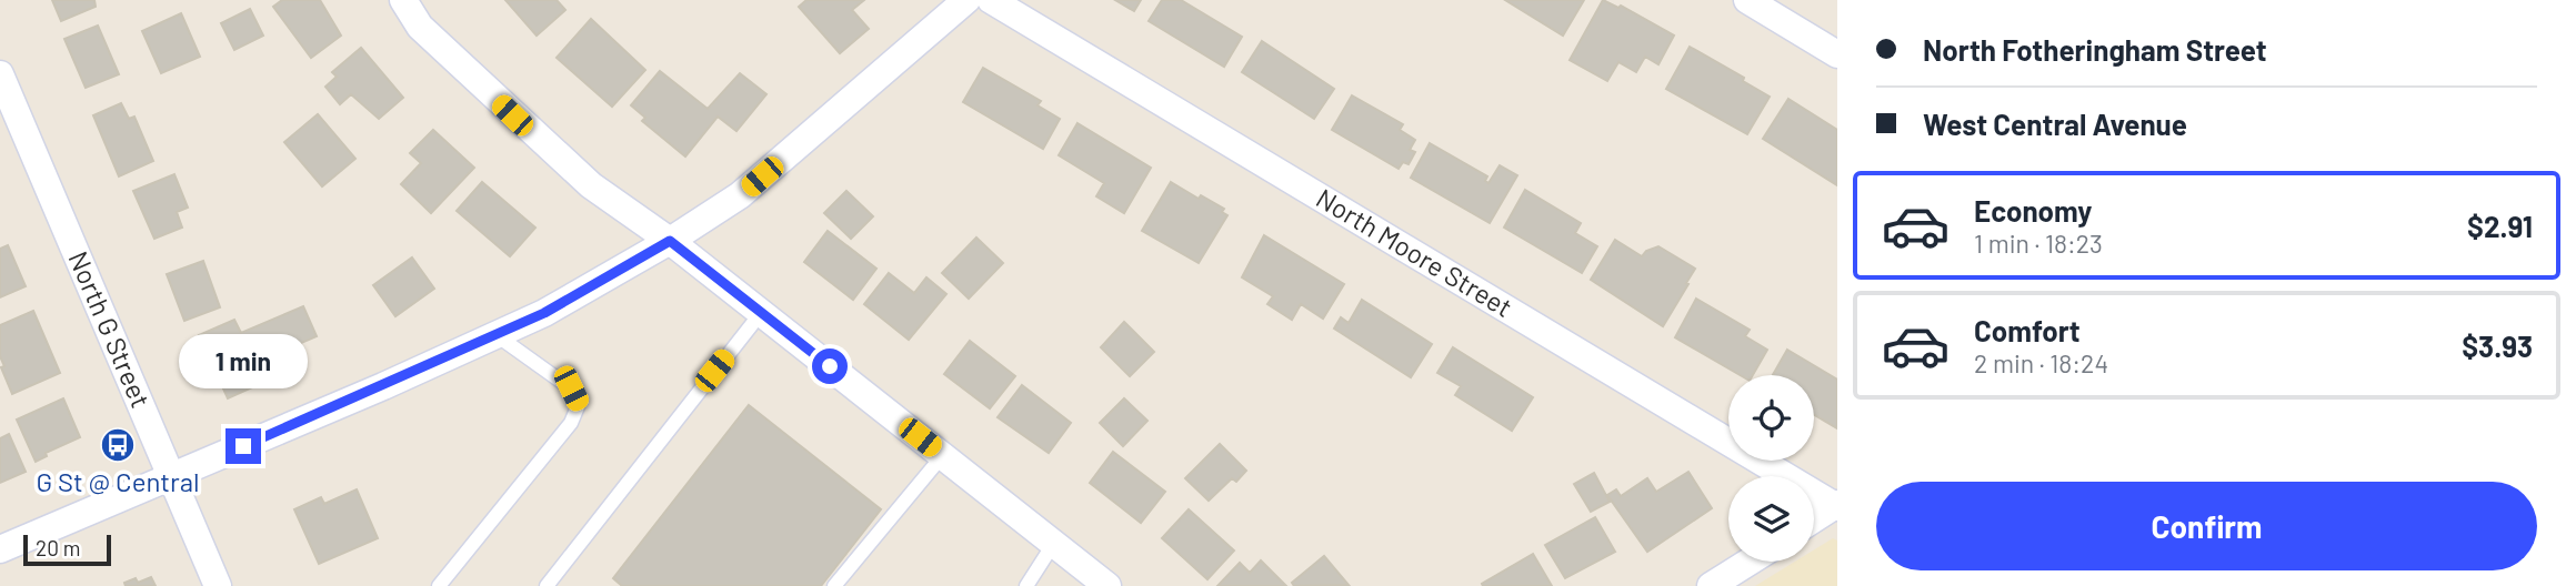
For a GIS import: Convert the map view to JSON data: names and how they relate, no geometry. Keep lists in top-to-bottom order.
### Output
{
  "streets": {
    "street": ["North Moore Street", "North G Street"]
  },
  "places": {
    "bus stop": ["G St @ Central"]
  },
  "scale_bar": "20 m",
  "page": {
    "banner": ["North Fotheringham Street", "West Central Avenue"],
    "list": [
      {
        "name": "Economy",
        "note": "1 min · 18:23",
        "value": "$2.91"
      },
      {
        "name": "Comfort",
        "note": "2 min · 18:24",
        "value": "$3.93"
      }
    ],
    "bubble": "1 min",
    "buttons": "Confirm",
    "scale": "20 m"
  }
}
